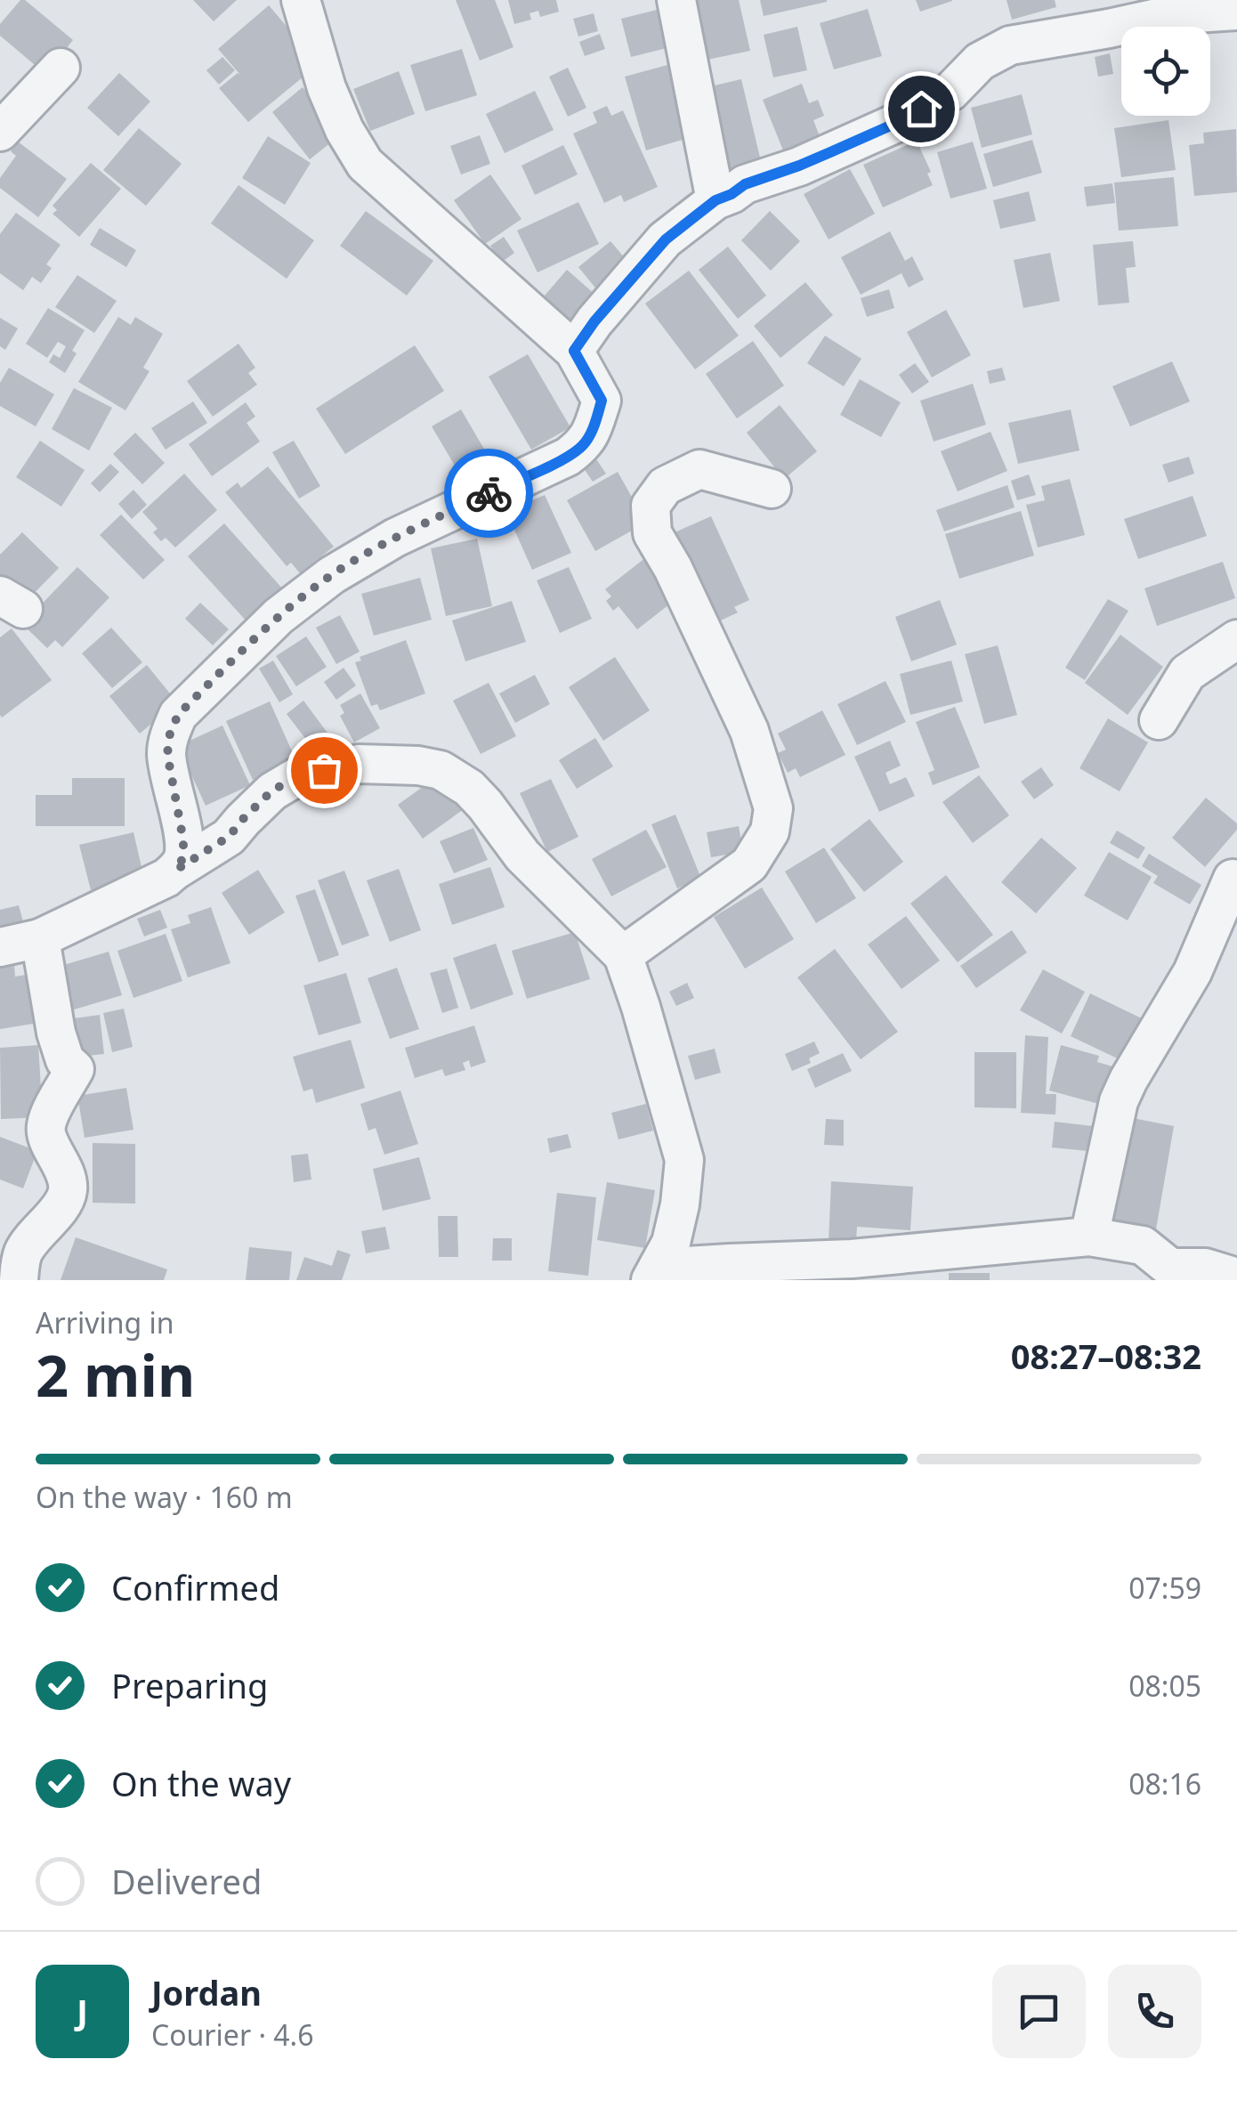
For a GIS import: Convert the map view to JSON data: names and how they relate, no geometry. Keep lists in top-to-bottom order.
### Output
{
  "page": {
    "heading": ["2 min", "Arriving in", "08:27–08:32"],
    "panel": ["Jordan", "Courier · 4.6"],
    "bar": "On the way · 160 m",
    "list": [
      ["Confirmed", "07:59"],
      ["Preparing", "08:05"],
      ["On the way", "08:16"],
      "Delivered"
    ],
    "round": "J"
  }
}
